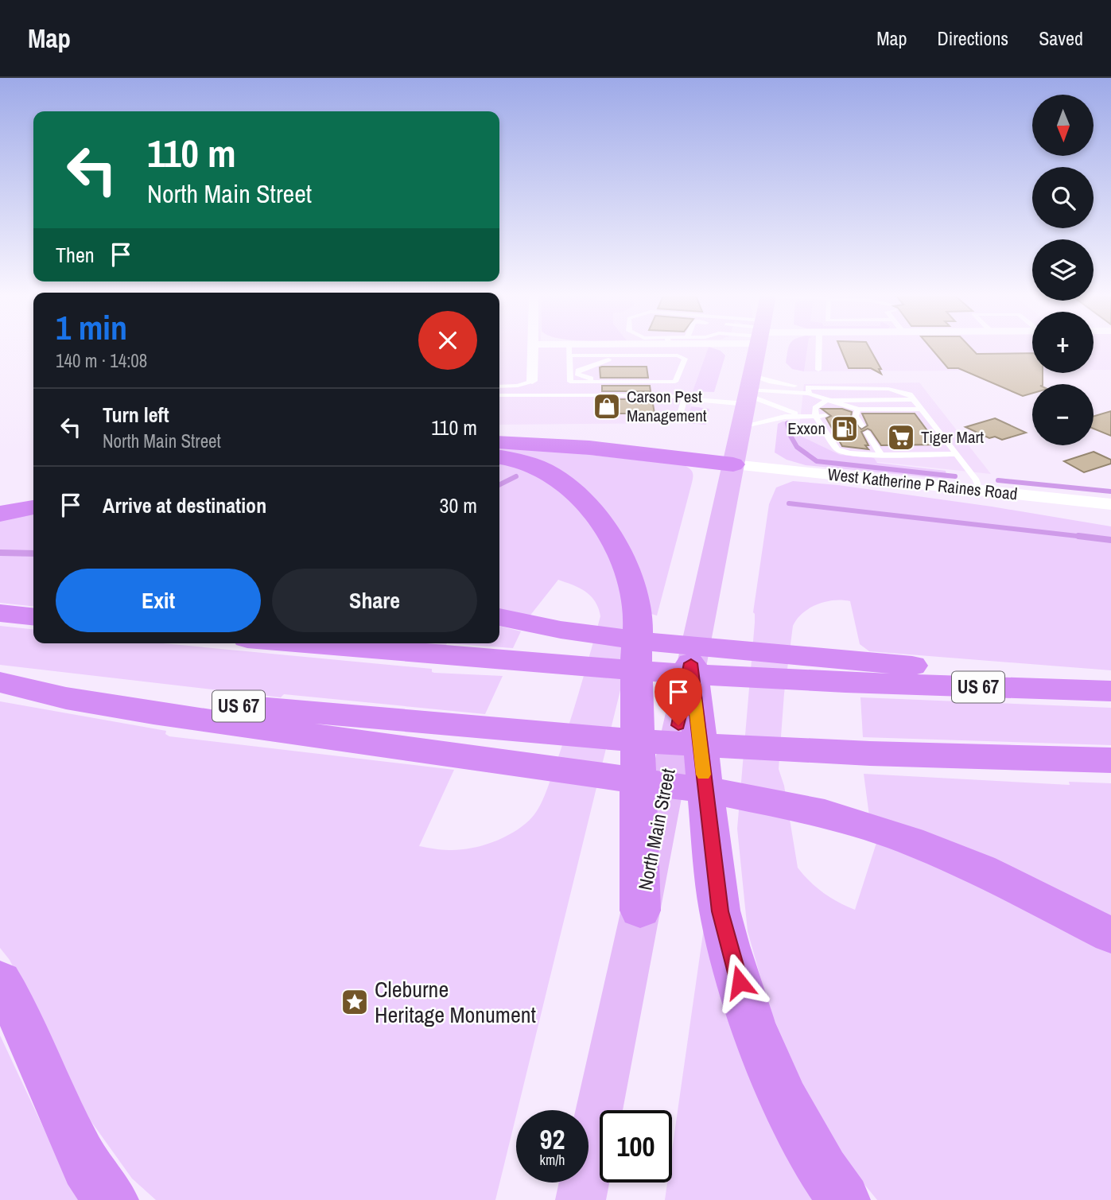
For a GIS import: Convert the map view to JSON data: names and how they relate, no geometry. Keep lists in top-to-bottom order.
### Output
{
  "streets": {
    "highway": ["US 67"],
    "main road": ["North Main Street"],
    "street": ["West Katherine P Raines Road"]
  },
  "crossings": [
    ["West Katherine P Raines Road", "North Main Street"]
  ],
  "places": {
    "shop": ["Carson Pest Management"],
    "fuel station": ["Exxon"],
    "supermarket": ["Tiger Mart"],
    "place": ["Cleburne Heritage Monument"]
  },
  "north": "bottom",
  "page": {
    "header": "Map",
    "nav": ["Map", "Directions", "Saved"],
    "map_buttons": ["+", "−"],
    "turn": ["110 m", "North Main Street"],
    "then": "Then",
    "heading": ["1 min", "140 m · 14:08"],
    "list": [
      {
        "name": "Turn left",
        "note": "North Main Street",
        "value": "110 m"
      },
      {
        "name": "Arrive at destination",
        "value": "30 m"
      }
    ],
    "buttons": ["Exit", "Share"],
    "speed": "92 km/h",
    "limit": "100"
  }
}
